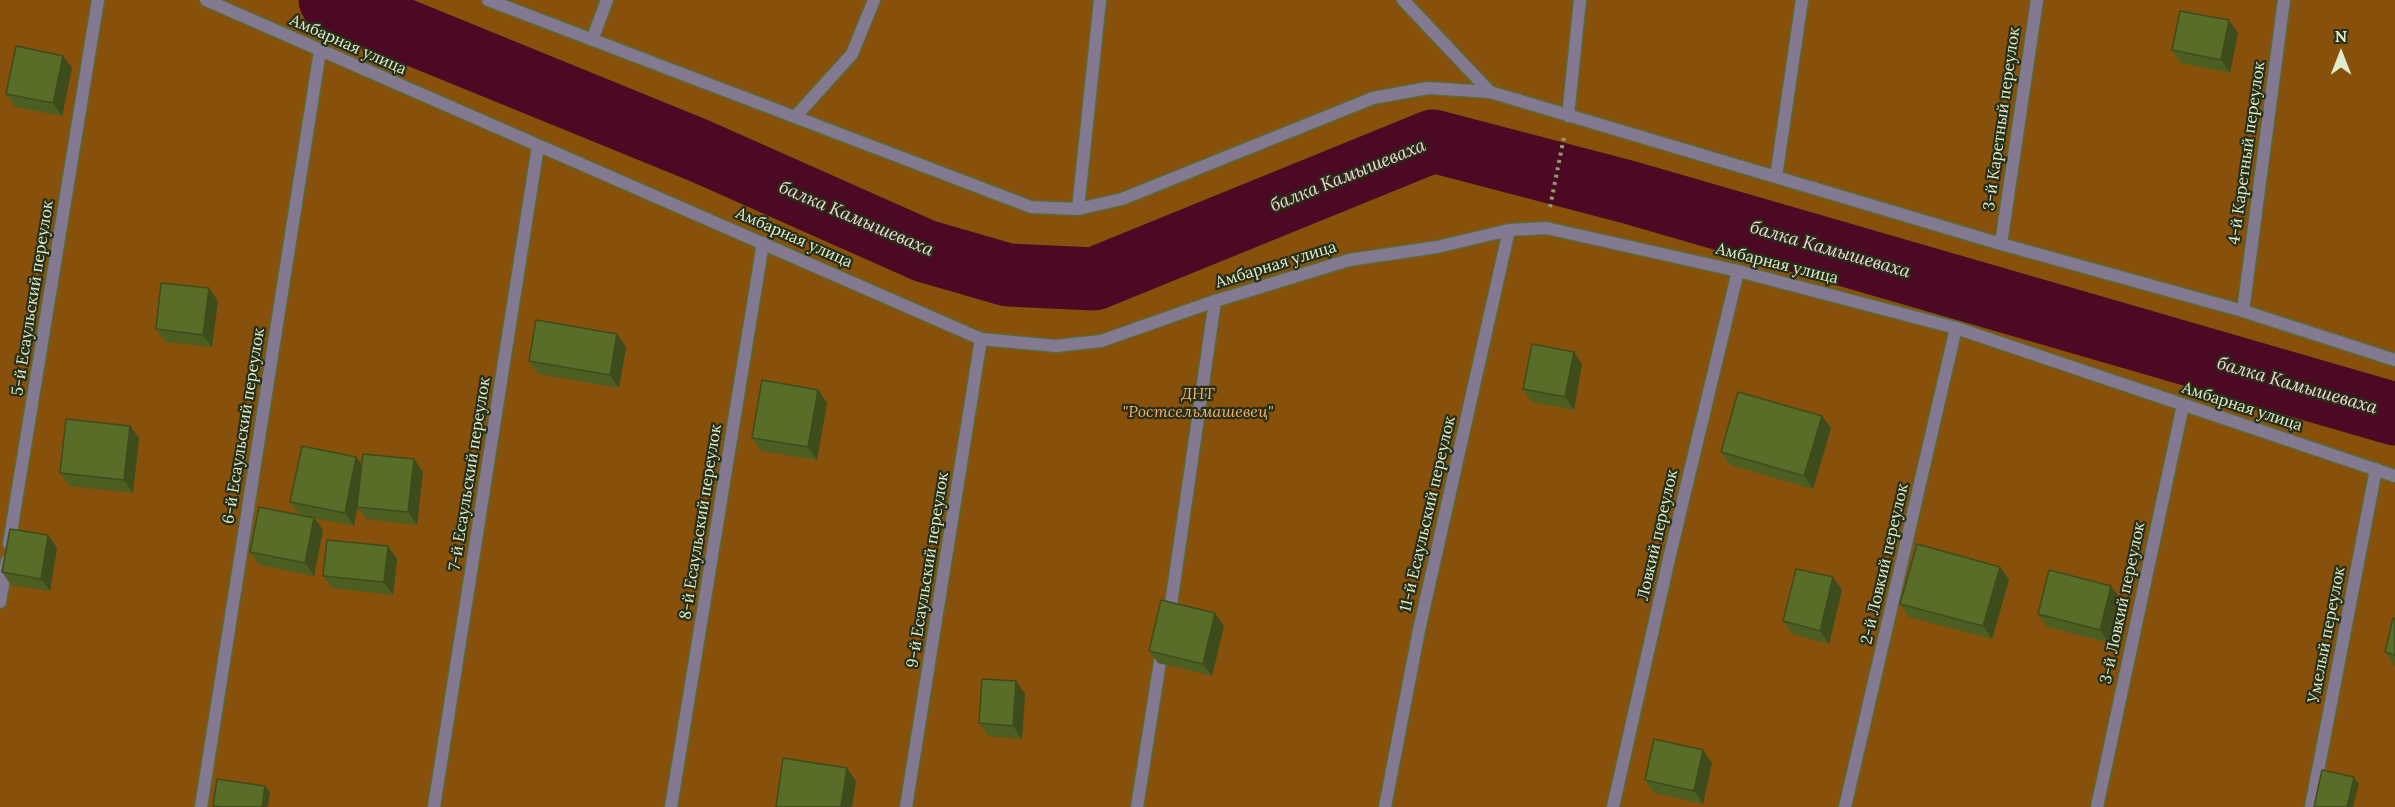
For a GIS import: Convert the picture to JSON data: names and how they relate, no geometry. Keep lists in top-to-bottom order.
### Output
{
  "streets": {
    "street": [
      "Амбарная улица",
      "3-й Каретный переулок",
      "4-й Каретный переулок",
      "5-й Есаульский переулок",
      "6-й Есаульский переулок",
      "7-й Есаульский переулок",
      "11-й Есаульский переулок",
      "8-й Есаульский переулок",
      "Ловкий переулок",
      "2-й Ловкий переулок",
      "9-й Есаульский переулок",
      "3-й Ловкий переулок",
      "Умелый переулок"
    ]
  },
  "crossings": [
    ["Амбарная улица", "6-й Есаульский переулок"],
    ["Амбарная улица", "7-й Есаульский переулок"],
    ["Амбарная улица", "11-й Есаульский переулок"],
    ["Амбарная улица", "8-й Есаульский переулок"],
    ["Амбарная улица", "Ловкий переулок"],
    ["Амбарная улица", "2-й Ловкий переулок"],
    ["Амбарная улица", "9-й Есаульский переулок"],
    ["Амбарная улица", "3-й Ловкий переулок"],
    ["Амбарная улица", "Умелый переулок"]
  ],
  "water": ["балка Камышеваха"],
  "parks": ["ДНТ \"Ростсельмашевец\""],
  "north": "top"
}
